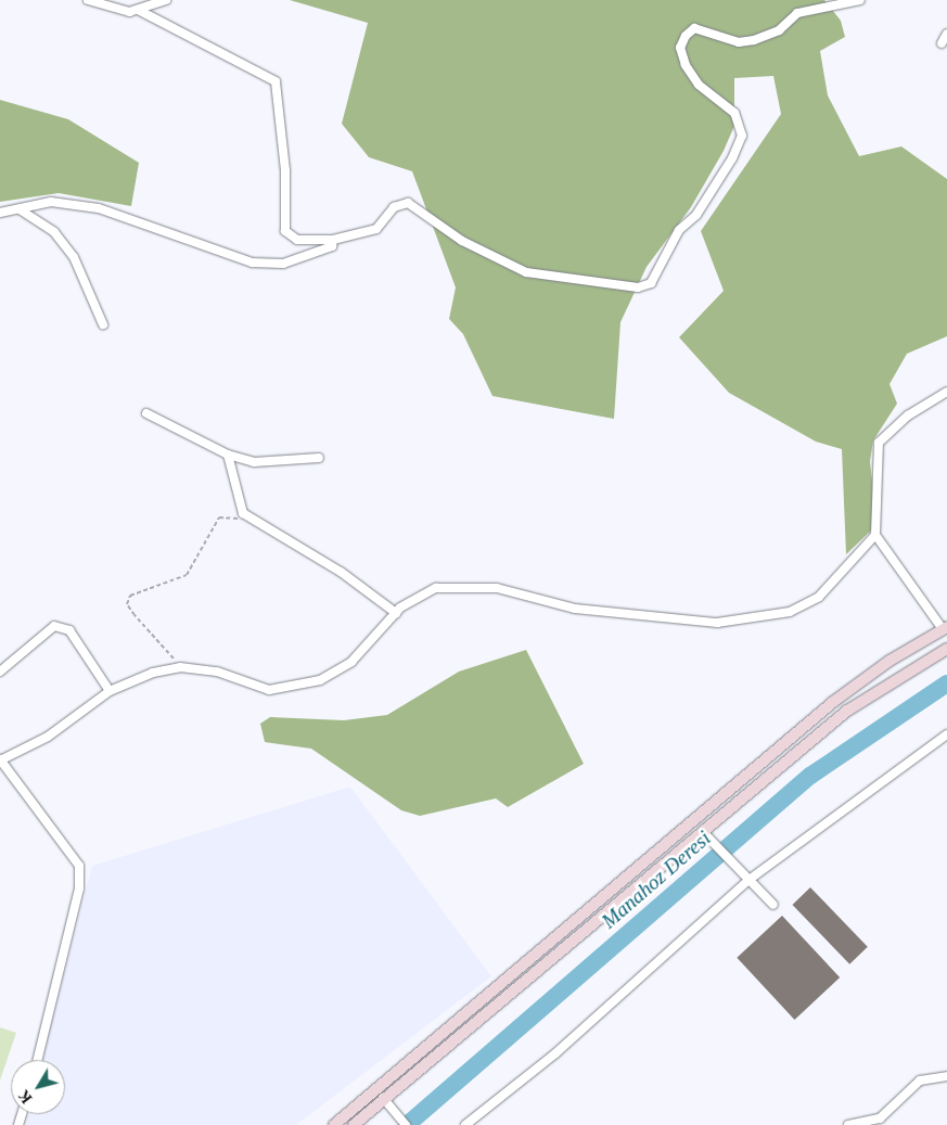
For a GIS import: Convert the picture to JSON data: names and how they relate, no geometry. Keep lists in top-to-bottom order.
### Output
{
  "water": ["Manahoz Deresi"],
  "north": "bottom left"
}
